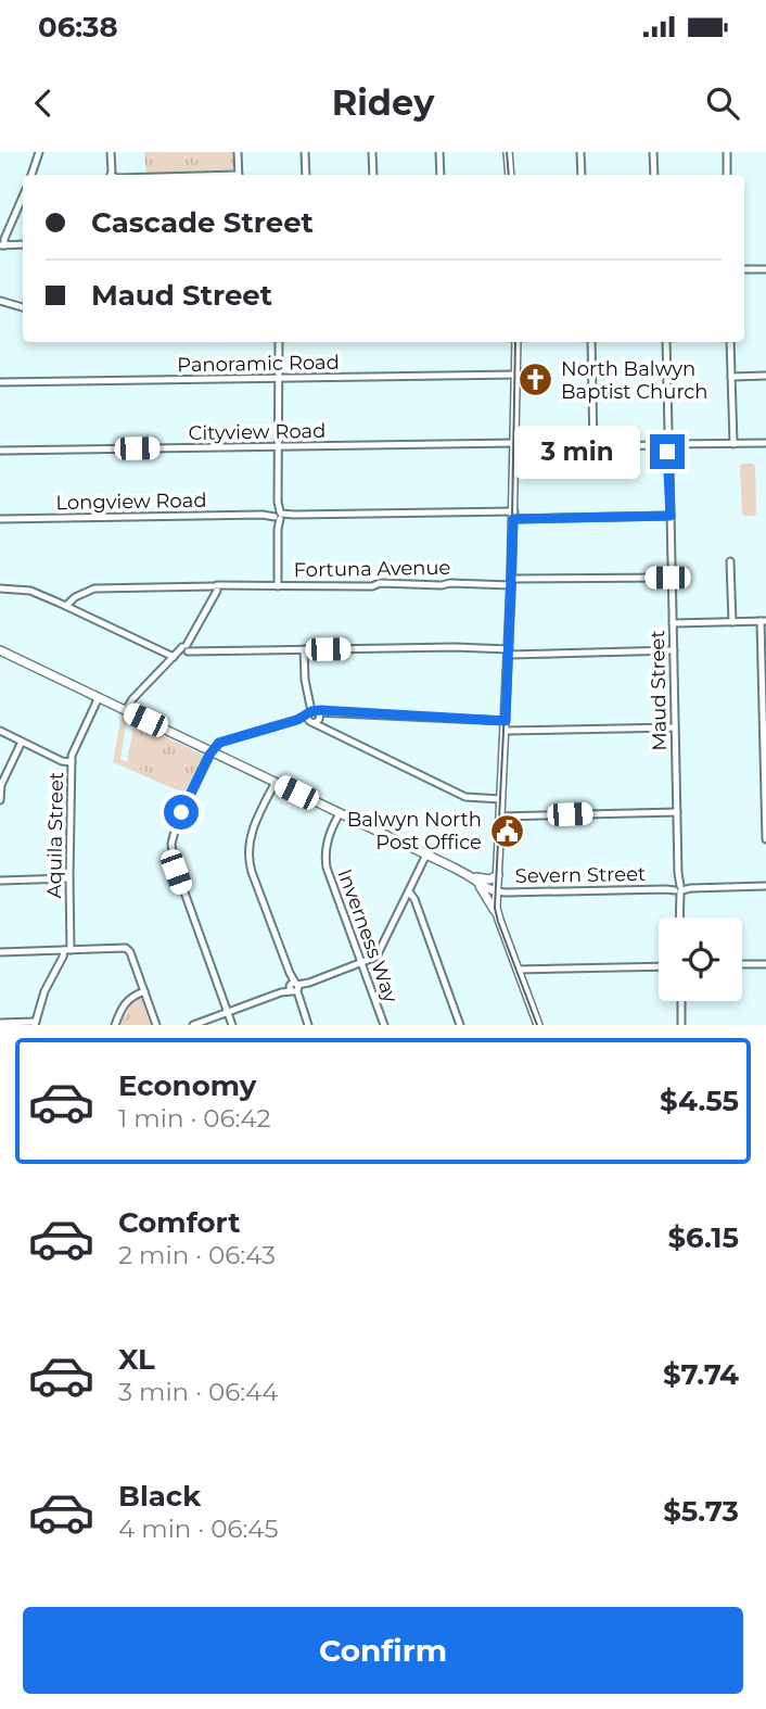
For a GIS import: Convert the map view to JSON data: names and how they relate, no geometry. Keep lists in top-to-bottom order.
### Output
{
  "streets": {
    "street": [
      "Panoramic Road",
      "Cityview Road",
      "Longview Road",
      "Fortuna Avenue",
      "Maud Street",
      "Aquila Street",
      "Severn Street",
      "Inverness Way"
    ]
  },
  "crossings": [
    ["Cityview Road", "Maud Street"],
    ["Longview Road", "Maud Street"],
    ["Fortuna Avenue", "Maud Street"],
    ["Maud Street", "Severn Street"]
  ],
  "places": {
    "church": ["North Balwyn Baptist Church"],
    "public building": ["Balwyn North Post Office"]
  },
  "page": {
    "status": "06:38",
    "header": "Ridey",
    "banner": ["Cascade Street", "Maud Street"],
    "bubble": "3 min",
    "list": [
      {
        "name": "Economy",
        "note": "1 min · 06:42",
        "value": "$4.55"
      },
      {
        "name": "Comfort",
        "note": "2 min · 06:43",
        "value": "$6.15"
      },
      {
        "name": "XL",
        "note": "3 min · 06:44",
        "value": "$7.74"
      },
      {
        "name": "Black",
        "note": "4 min · 06:45",
        "value": "$5.73"
      }
    ],
    "buttons": "Confirm"
  }
}
